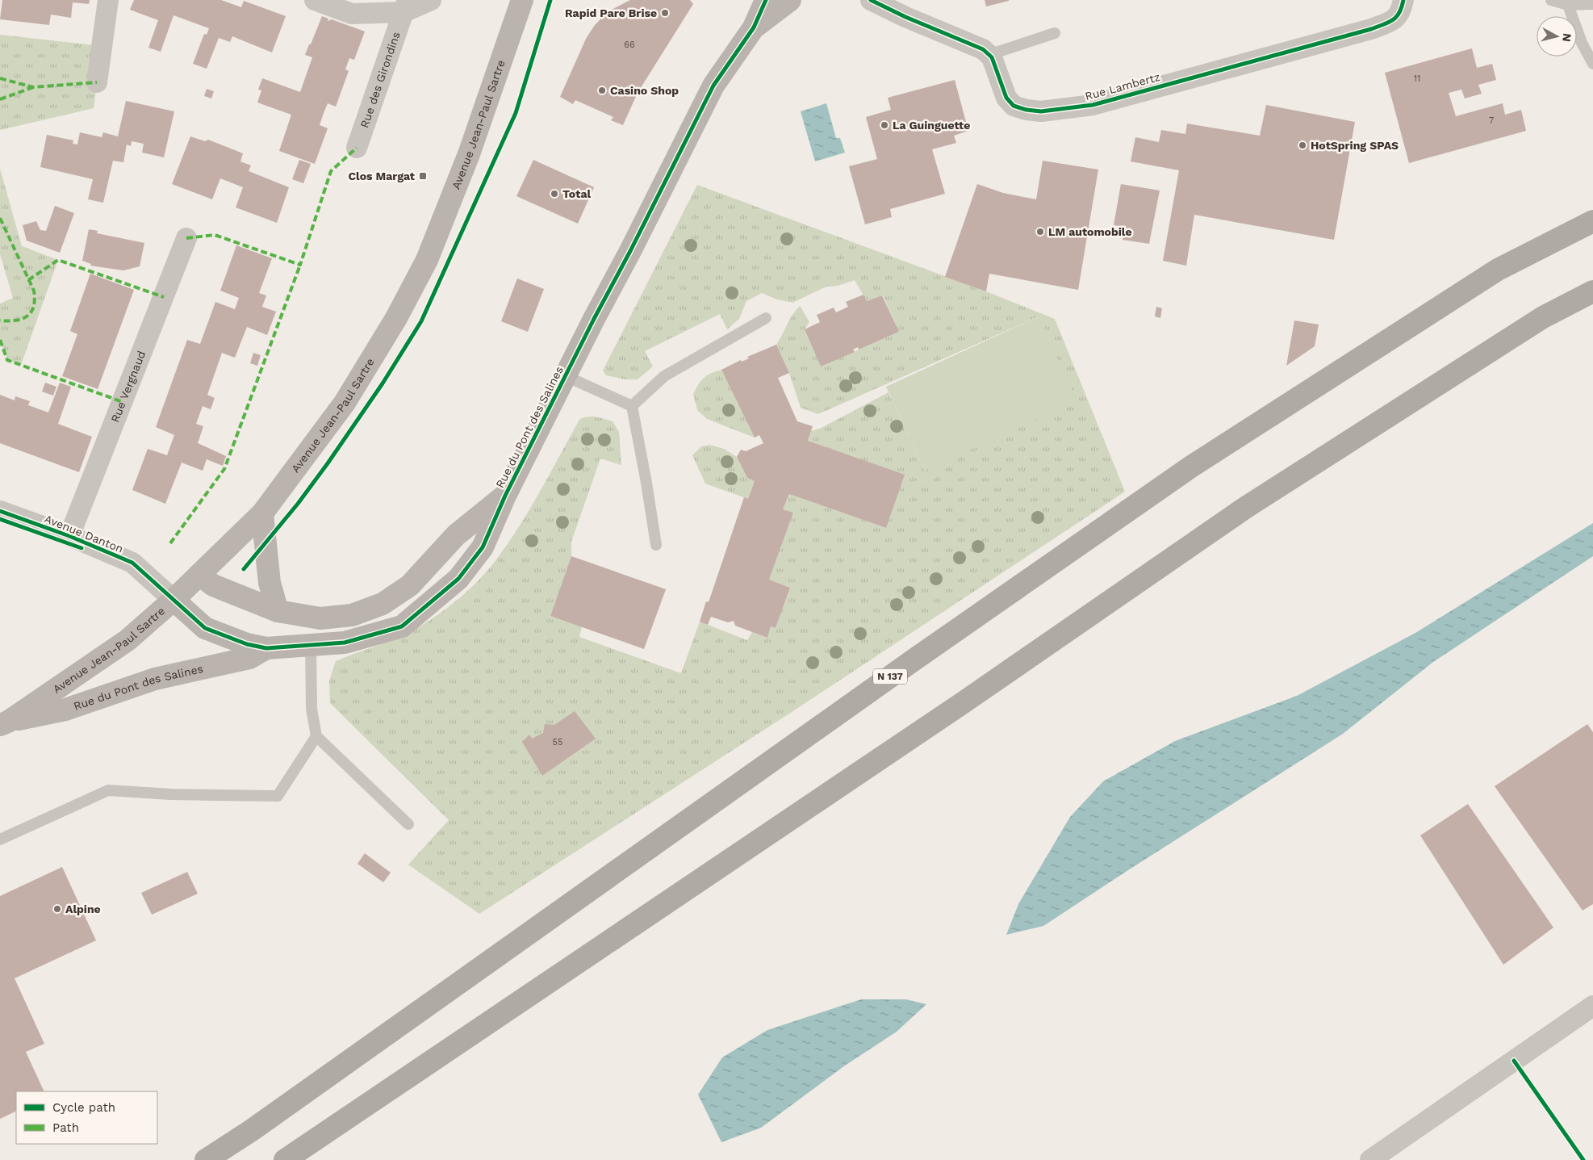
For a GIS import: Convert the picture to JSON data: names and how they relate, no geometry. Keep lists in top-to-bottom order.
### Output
{
  "streets": {
    "highway": ["N 137"],
    "street": [
      "Rue des Girondins",
      "Rue Lambertz",
      "Avenue Jean-Paul Sartre",
      "Rue Vergnaud",
      "Rue du Pont des Salines",
      "Avenue Danton"
    ]
  },
  "crossings": [
    ["Avenue Jean-Paul Sartre", "Rue du Pont des Salines"],
    ["Avenue Jean-Paul Sartre", "Avenue Danton"],
    ["Rue Vergnaud", "Avenue Danton"],
    ["Rue du Pont des Salines", "Avenue Danton"]
  ],
  "places": {
    "other": [
      "Rapid Pare Brise",
      "Casino Shop",
      "La Guinguette",
      "HotSpring SPAS",
      "Total",
      "LM automobile",
      "Alpine"
    ],
    "transit": ["Clos Margat"]
  },
  "house_numbers": [
    "66",
    "11",
    "7",
    "55"
  ],
  "legend": ["Cycle path", "Path"],
  "north": "right"
}
